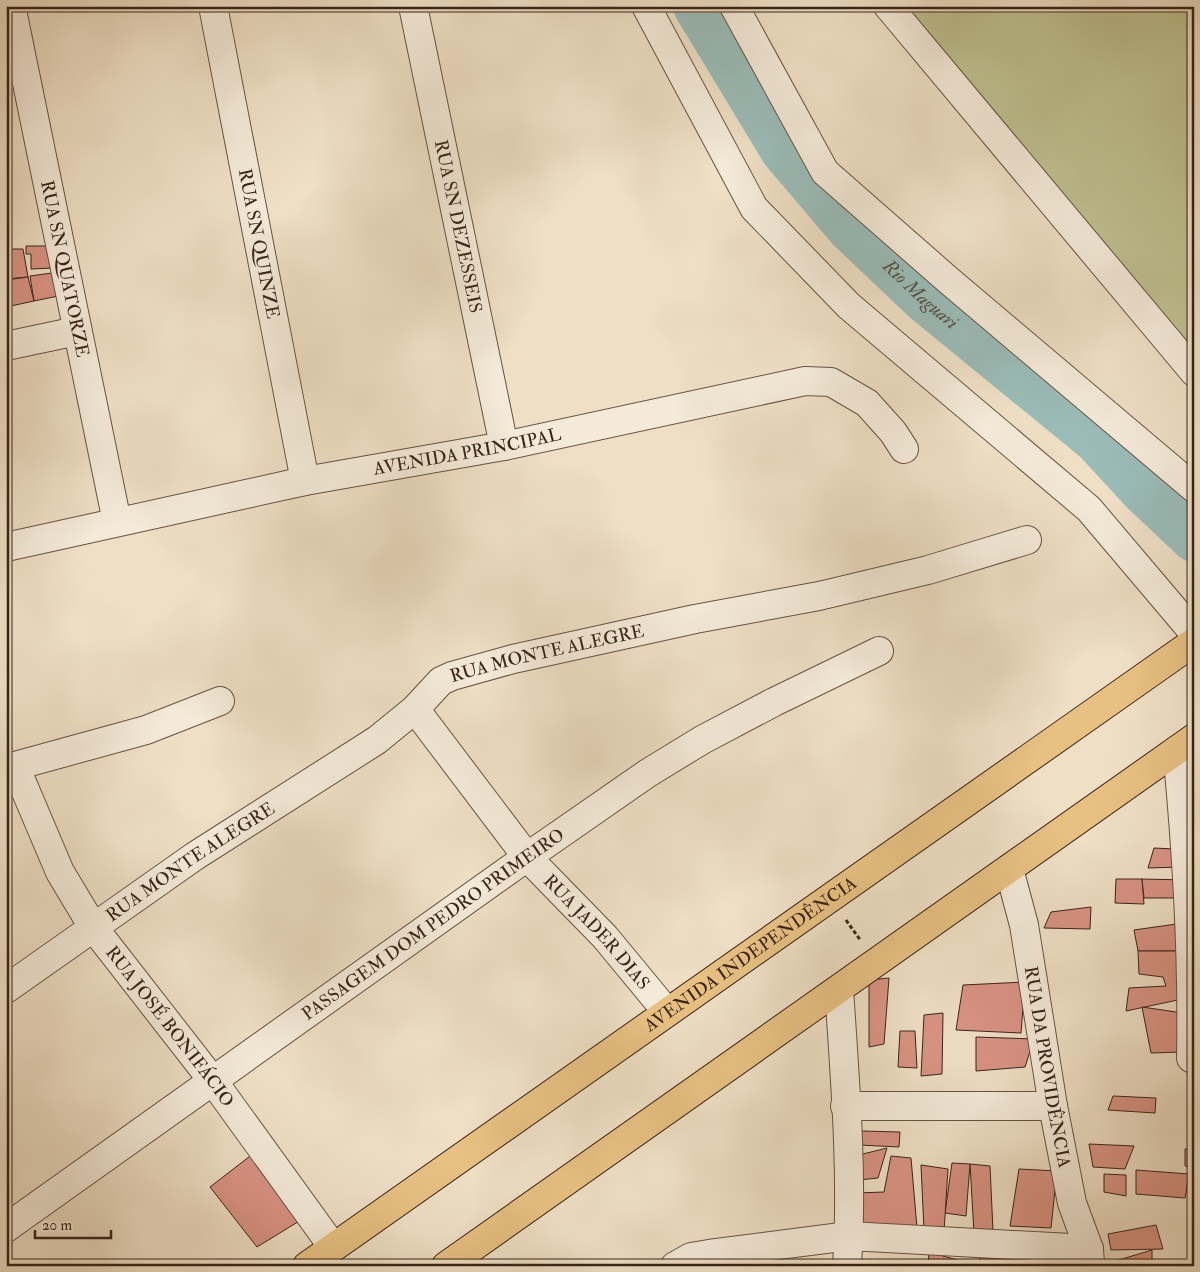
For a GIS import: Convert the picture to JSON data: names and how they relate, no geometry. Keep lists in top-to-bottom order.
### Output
{
  "streets": {
    "main road": ["AVENIDA INDEPENDÊNCIA"],
    "street": [
      "RUA SN DEZESSEIS",
      "RUA SN QUINZE",
      "RUA SN QUATORZE",
      "AVENIDA PRINCIPAL",
      "RUA MONTE ALEGRE",
      "PASSAGEM DOM PEDRO PRIMEIRO",
      "RUA JADER DIAS",
      "RUA JOSÉ BONIFÁCIO",
      "RUA DA PROVIDÊNCIA"
    ]
  },
  "crossings": [
    ["RUA SN DEZESSEIS", "AVENIDA PRINCIPAL"],
    ["RUA SN QUINZE", "AVENIDA PRINCIPAL"],
    ["RUA SN QUATORZE", "AVENIDA PRINCIPAL"],
    ["RUA MONTE ALEGRE", "RUA JADER DIAS"],
    ["RUA MONTE ALEGRE", "RUA JOSÉ BONIFÁCIO"],
    ["PASSAGEM DOM PEDRO PRIMEIRO", "RUA JADER DIAS"],
    ["PASSAGEM DOM PEDRO PRIMEIRO", "RUA JOSÉ BONIFÁCIO"],
    ["RUA JADER DIAS", "AVENIDA INDEPENDÊNCIA"],
    ["AVENIDA INDEPENDÊNCIA", "RUA JOSÉ BONIFÁCIO"]
  ],
  "water": ["Rio Maguari"],
  "scale_bar": "20 m"
}
